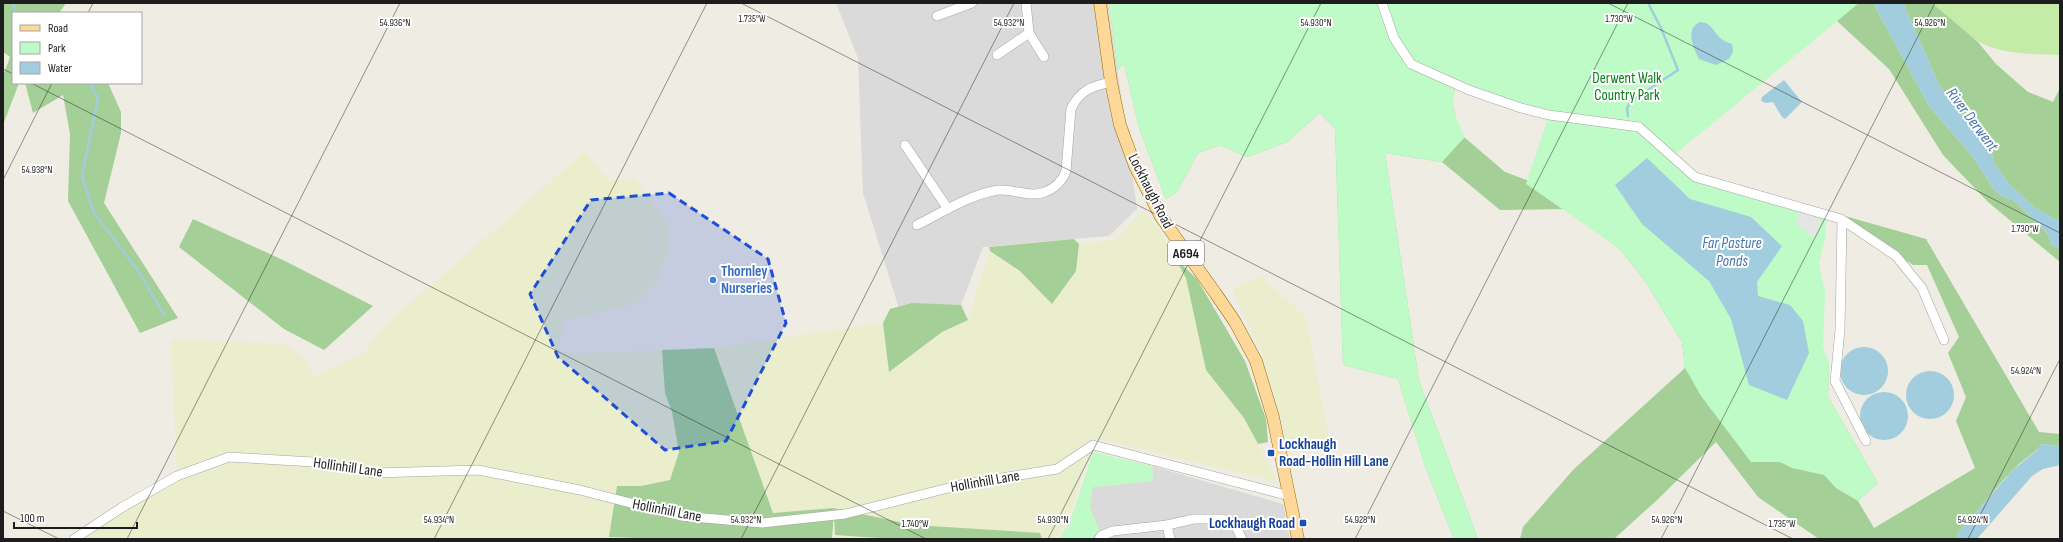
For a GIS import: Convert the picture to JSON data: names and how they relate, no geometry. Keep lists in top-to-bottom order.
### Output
{
  "streets": {
    "main road": ["Lockhaugh Road", "A694"],
    "street": ["Hollinhill Lane"]
  },
  "crossings": [
    ["Lockhaugh Road", "A694"],
    ["Lockhaugh Road", "Hollinhill Lane"],
    ["A694", "Hollinhill Lane"]
  ],
  "water": ["River Derwent", "Far Pasture Ponds"],
  "parks": ["Derwent Walk Country Park"],
  "places": {
    "other": ["Thornley Nurseries"],
    "transit": ["Lockhaugh Road-Hollin Hill Lane", "Lockhaugh Road"]
  },
  "legend": ["Road", "Park", "Water"],
  "scale_bar": "100 m",
  "coordinates": [
    "1.735°W",
    "1.730°W",
    "54.936°N",
    "54.932°N",
    "54.930°N",
    "54.926°N",
    "54.938°N",
    "54.924°N",
    "54.934°N",
    "54.928°N",
    "1.740°W"
  ]
}
